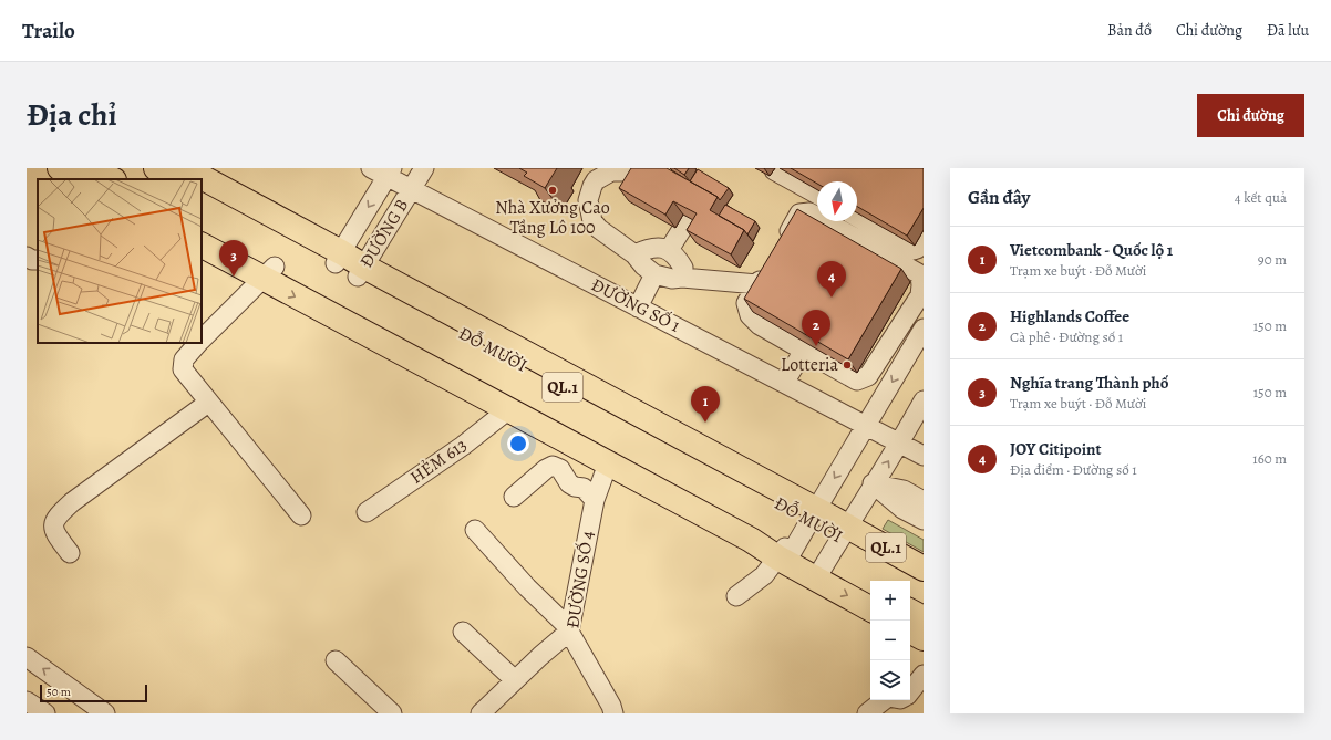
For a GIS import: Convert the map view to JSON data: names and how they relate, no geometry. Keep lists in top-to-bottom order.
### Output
{
  "streets": {
    "highway": ["ĐỖ MƯỜI", "QL.1"],
    "street": [
      "ĐƯỜNG B",
      "ĐƯỜNG SỐ 1",
      "HẺM 613",
      "ĐƯỜNG SỐ 4"
    ]
  },
  "crossings": [
    ["ĐƯỜNG B", "ĐƯỜNG SỐ 1"],
    ["ĐƯỜNG B", "ĐỖ MƯỜI"],
    ["ĐỖ MƯỜI", "HẺM 613"],
    ["ĐỖ MƯỜI", "ĐƯỜNG SỐ 4"]
  ],
  "places": ["Nhà Xưởng Cao Tầng Lô 100", "Lotteria"],
  "scale_bar": "50 m",
  "north": "bottom",
  "page": {
    "header": "Trailo",
    "nav": ["Bản đồ", "Chỉ đường", "Đã lưu"],
    "title": "Địa chỉ",
    "buttons": "Chỉ đường",
    "heading": ["Gần đây", "4 kết quả"],
    "list": [
      {
        "mark": "1",
        "name": "Vietcombank - Quốc lộ 1",
        "note": "Trạm xe buýt · Đỗ Mười",
        "value": "90 m"
      },
      {
        "mark": "2",
        "name": "Highlands Coffee",
        "note": "Cà phê · Đường số 1",
        "value": "150 m"
      },
      {
        "mark": "3",
        "name": "Nghĩa trang Thành phố",
        "note": "Trạm xe buýt · Đỗ Mười",
        "value": "150 m"
      },
      {
        "mark": "4",
        "name": "JOY Citipoint",
        "note": "Địa điểm · Đường số 1",
        "value": "160 m"
      }
    ],
    "pins": [
      "3",
      "4",
      "2",
      "1"
    ],
    "map_buttons": ["+", "−"],
    "scale": "50 m"
  }
}
